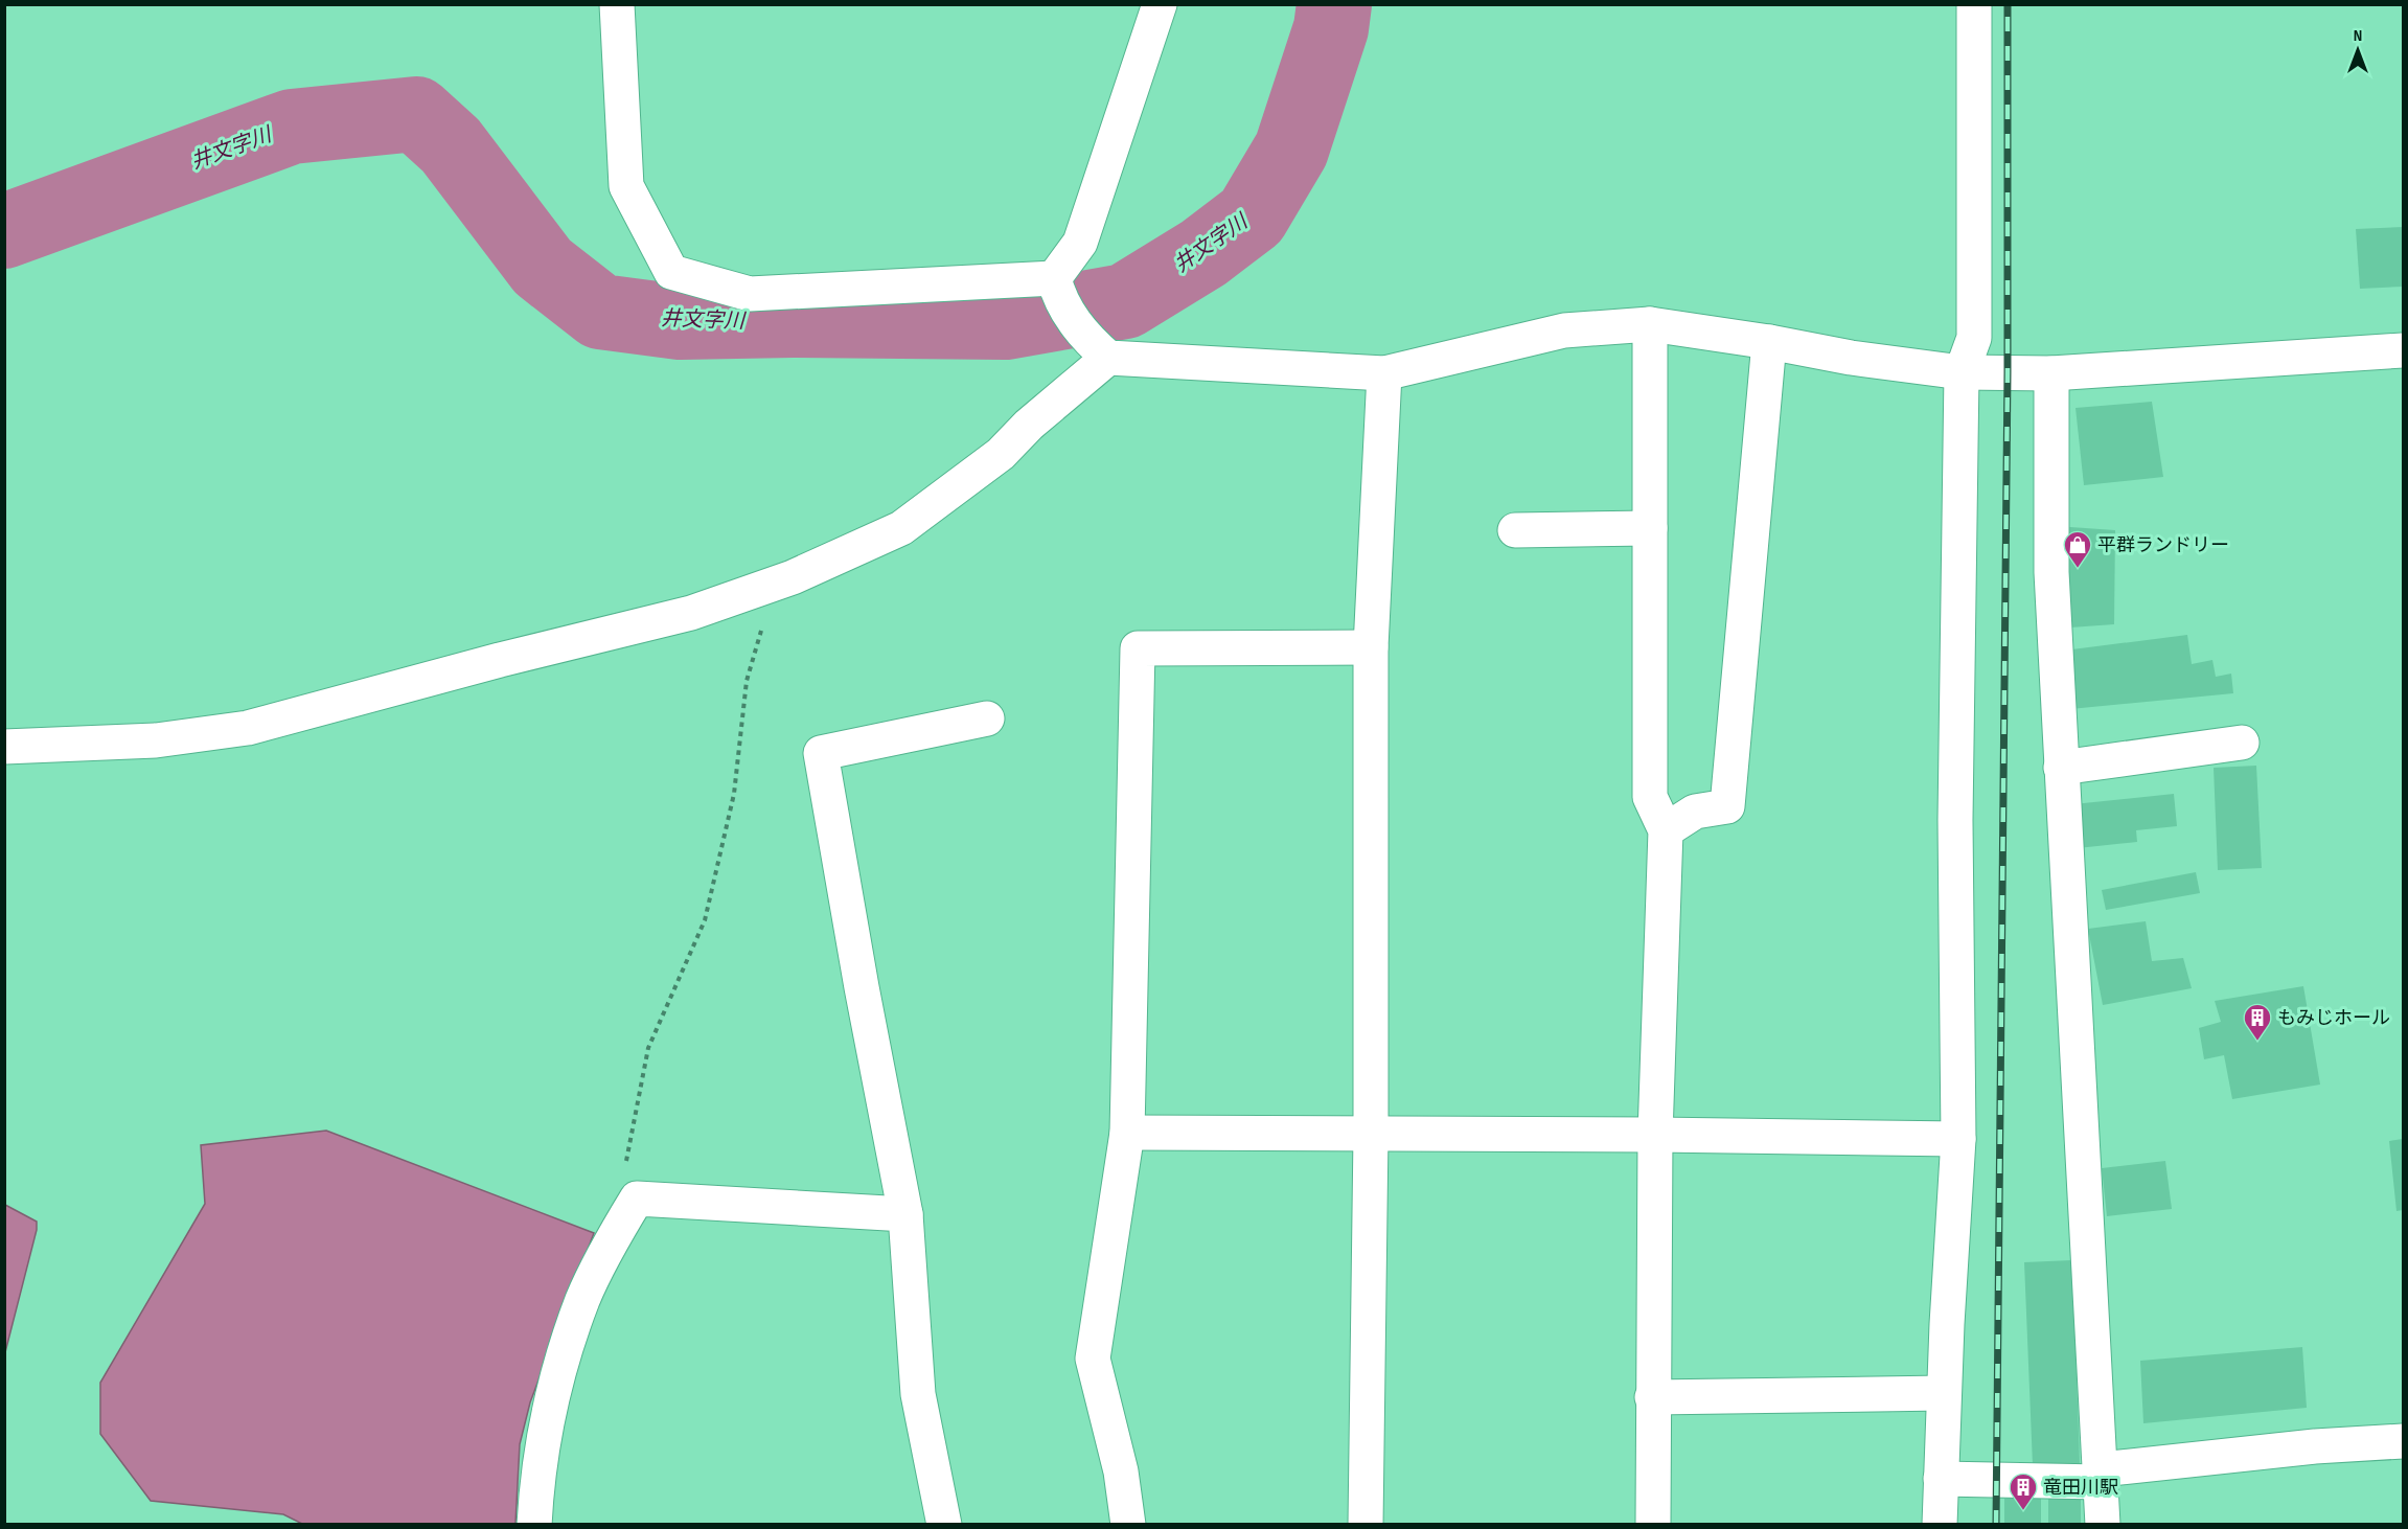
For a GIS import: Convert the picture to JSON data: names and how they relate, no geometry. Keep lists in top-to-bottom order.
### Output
{
  "water": ["井文字川"],
  "places": {
    "shop": ["平群ランドリー"],
    "building": ["もみじホール", "竜田川駅"]
  },
  "north": "top"
}
